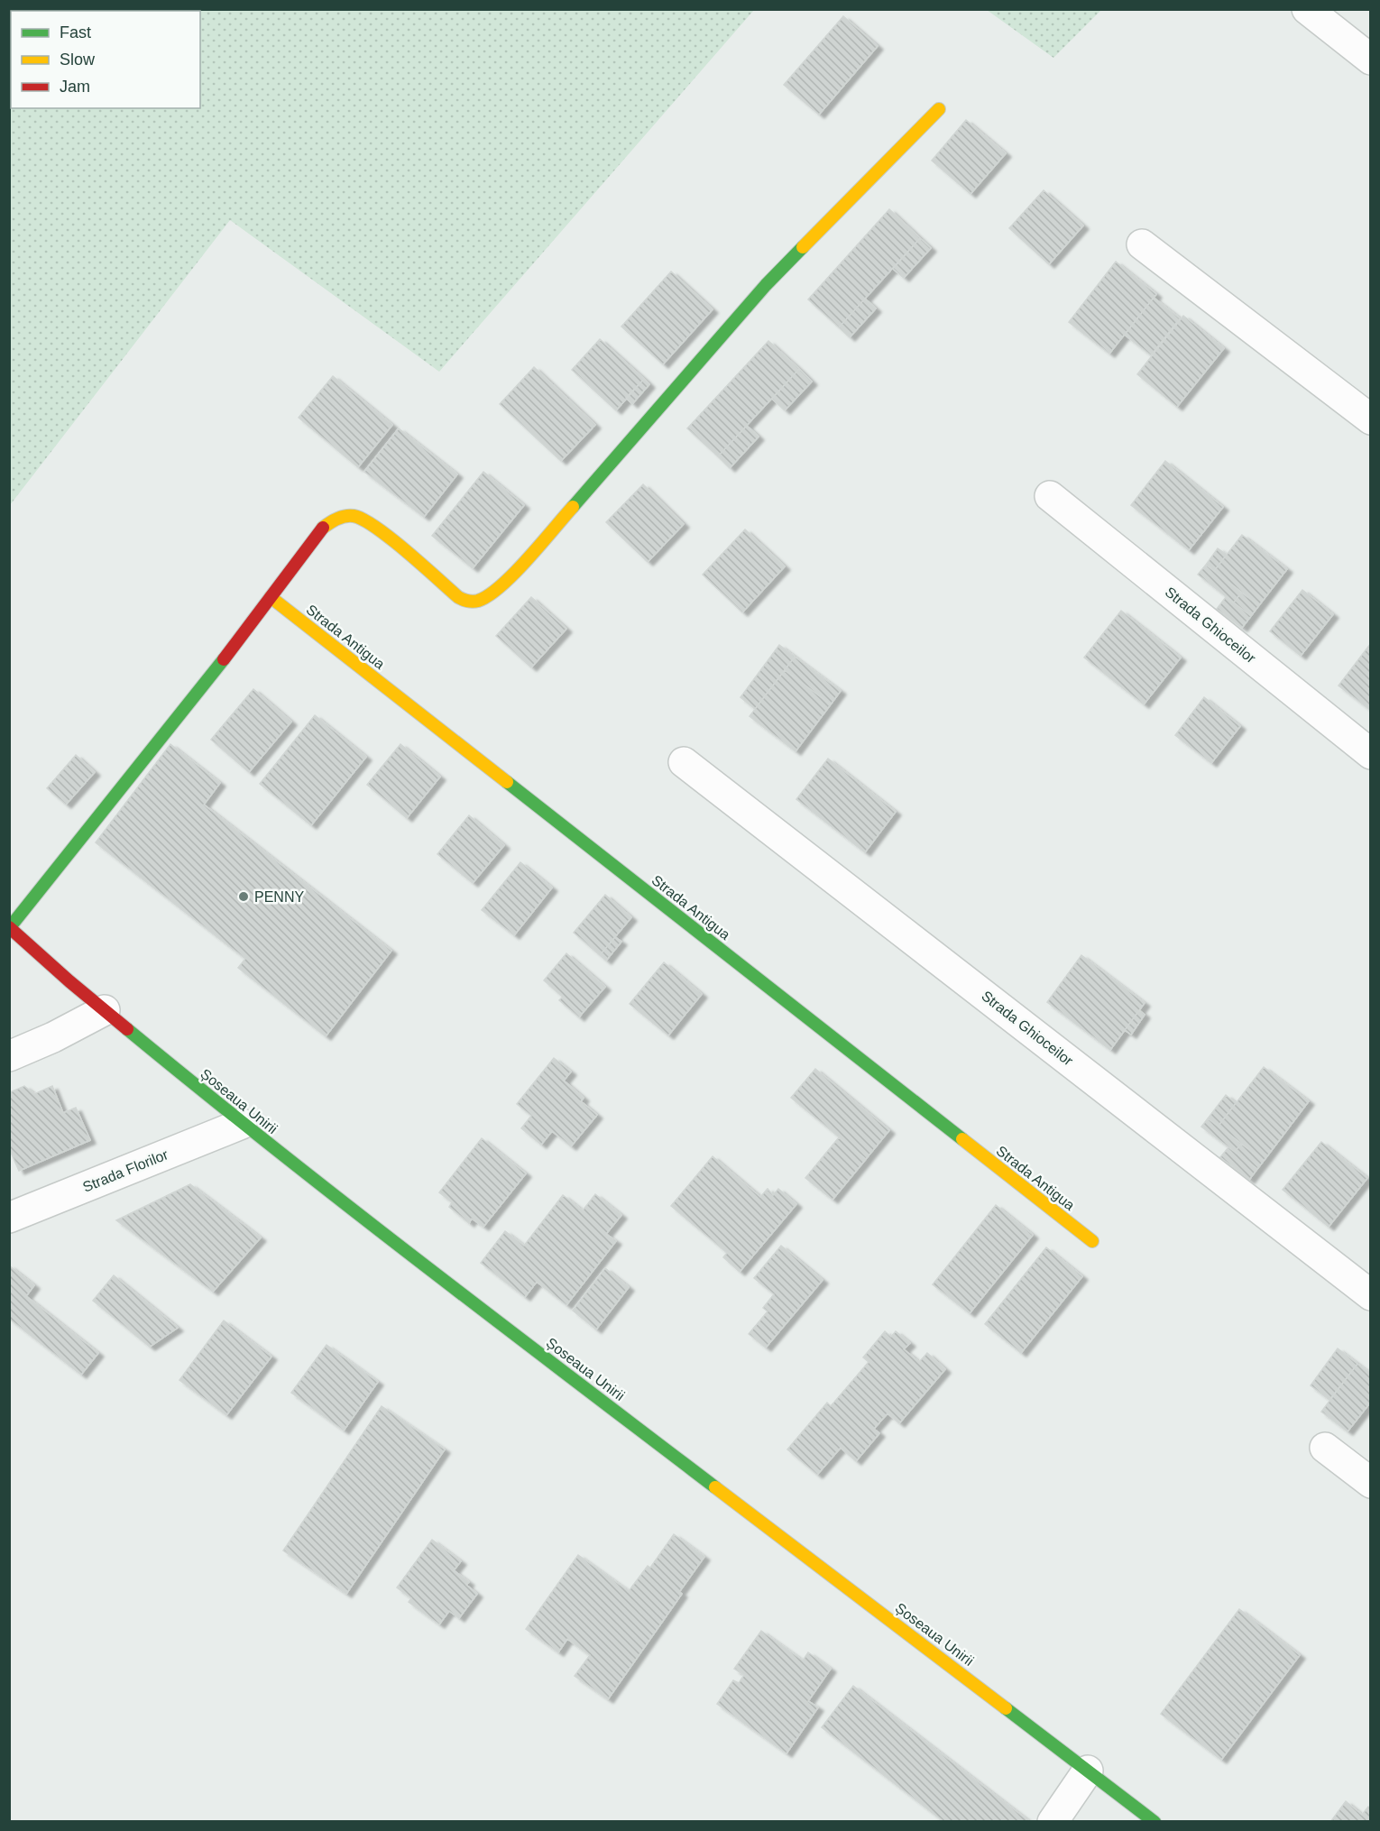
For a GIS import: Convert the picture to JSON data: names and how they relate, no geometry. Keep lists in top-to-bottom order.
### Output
{
  "streets": {
    "street": [
      "Strada Ghioceilor",
      "Strada Antigua",
      "Șoseaua Unirii",
      "Strada Florilor"
    ]
  },
  "crossings": [
    ["Șoseaua Unirii", "Strada Florilor"]
  ],
  "places": ["PENNY"],
  "legend": ["Fast", "Slow", "Jam"]
}
